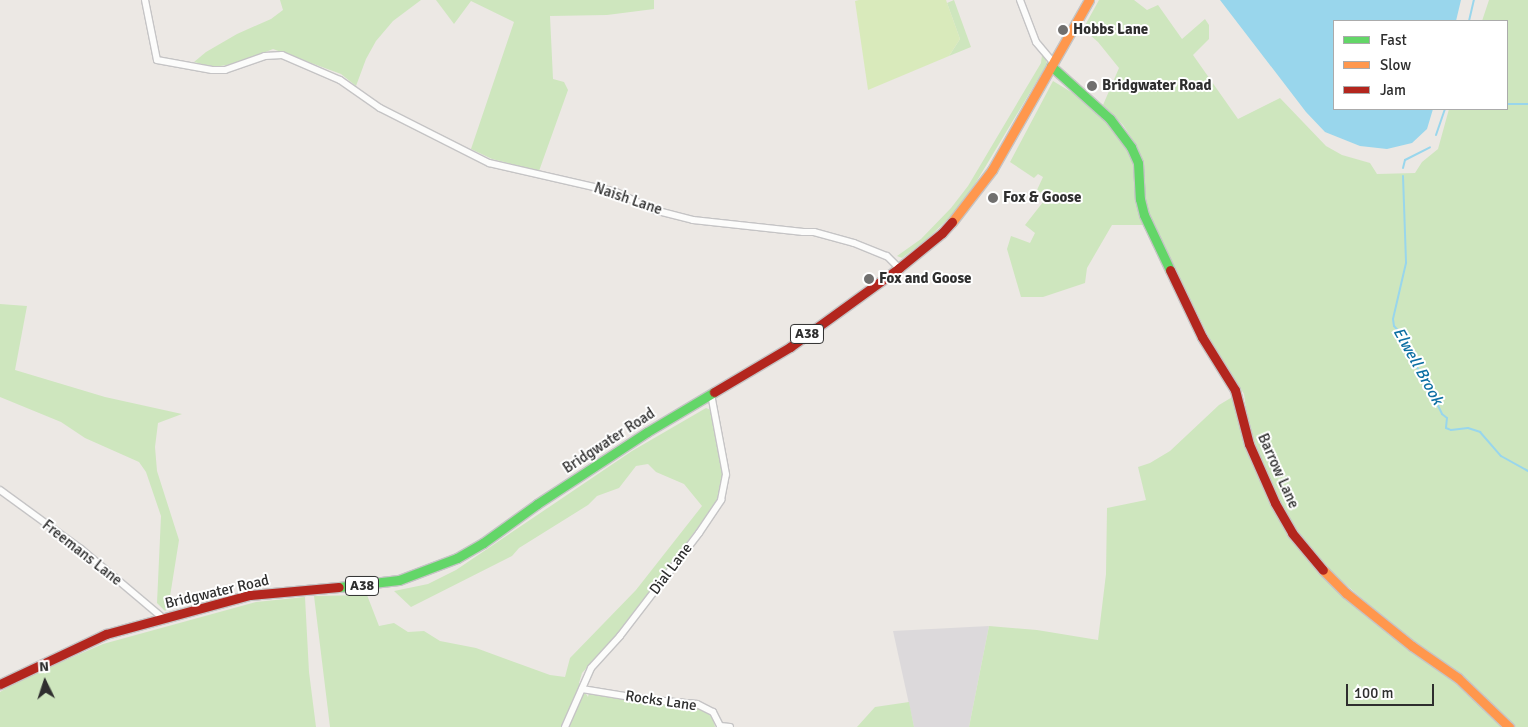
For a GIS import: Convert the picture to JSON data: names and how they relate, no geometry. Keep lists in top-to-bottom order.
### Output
{
  "streets": {
    "main road": ["A38", "Bridgwater Road", "Barrow Lane"],
    "street": [
      "Naish Lane",
      "Freemans Lane",
      "Dial Lane",
      "Rocks Lane"
    ]
  },
  "crossings": [
    ["Naish Lane", "Bridgwater Road"],
    ["Bridgwater Road", "Barrow Lane"],
    ["Bridgwater Road", "Freemans Lane"],
    ["Bridgwater Road", "Dial Lane"],
    ["Dial Lane", "Rocks Lane"]
  ],
  "water": ["Elwell Brook"],
  "places": [
    "Hobbs Lane",
    "Bridgwater Road",
    "Fox & Goose",
    "Fox and Goose"
  ],
  "legend": ["Fast", "Slow", "Jam"],
  "scale_bar": "100 m",
  "north": "top"
}
